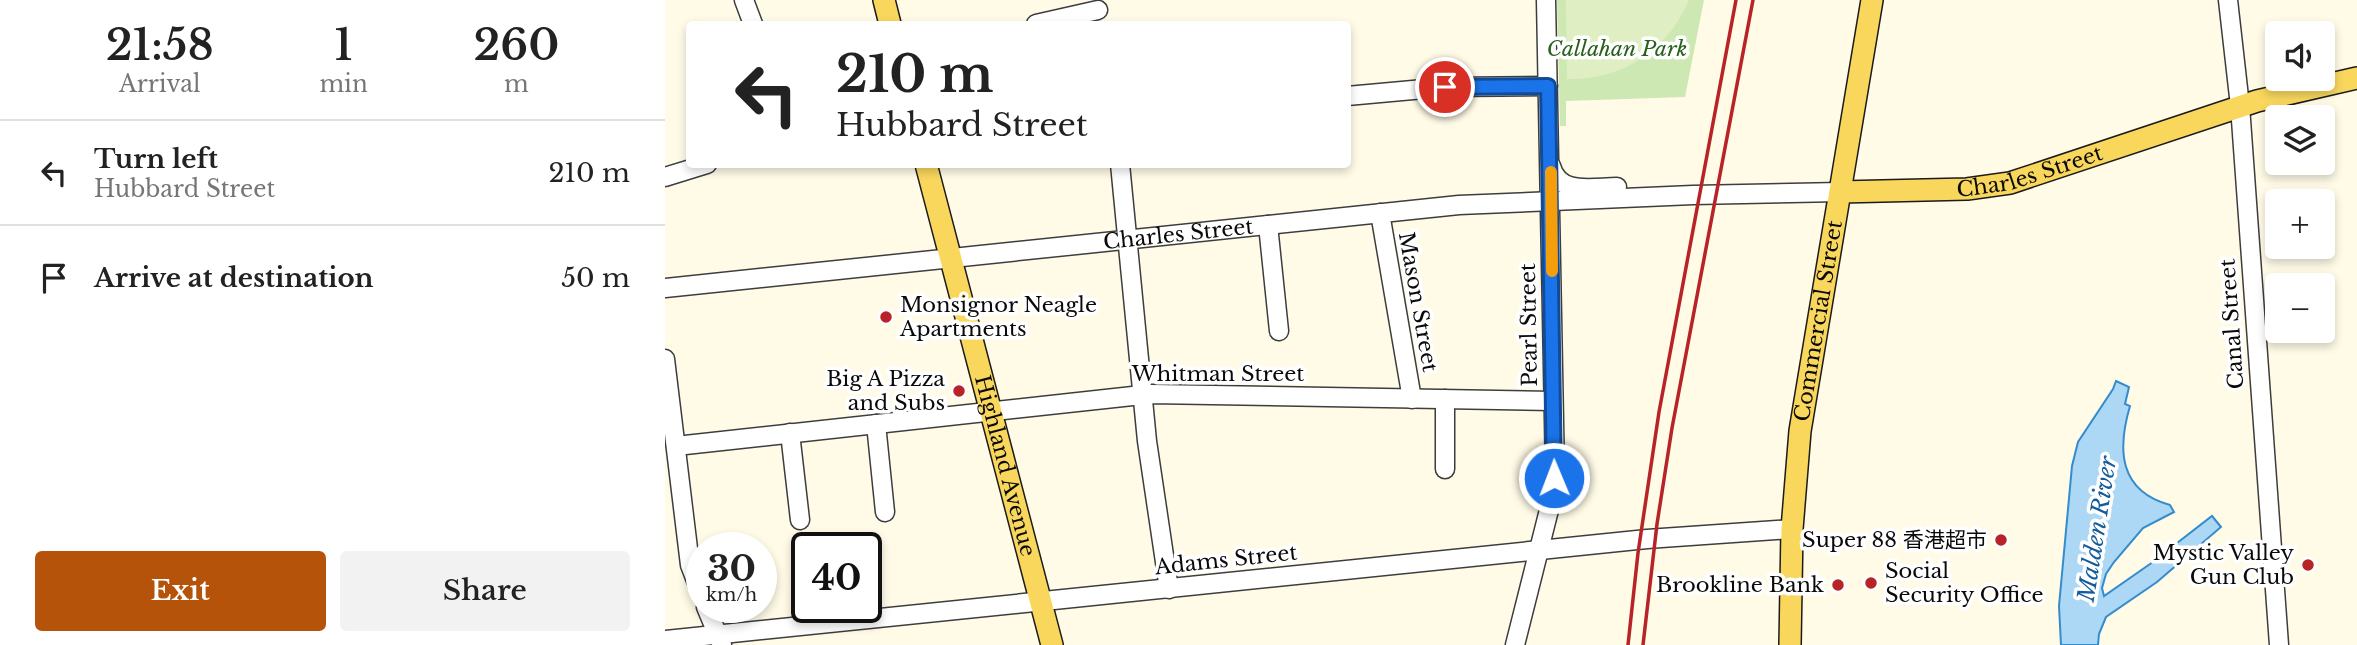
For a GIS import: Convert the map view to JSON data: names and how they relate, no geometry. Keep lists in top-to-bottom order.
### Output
{
  "streets": {
    "main road": ["Charles Street", "Commercial Street", "Highland Avenue"],
    "street": [
      "Mason Street",
      "Canal Street",
      "Pearl Street",
      "Whitman Street",
      "Adams Street"
    ]
  },
  "crossings": [
    ["Charles Street", "Mason Street"],
    ["Charles Street", "Commercial Street"],
    ["Charles Street", "Canal Street"],
    ["Charles Street", "Pearl Street"],
    ["Charles Street", "Highland Avenue"],
    ["Mason Street", "Whitman Street"],
    ["Commercial Street", "Adams Street"],
    ["Pearl Street", "Whitman Street"],
    ["Pearl Street", "Adams Street"],
    ["Whitman Street", "Highland Avenue"],
    ["Highland Avenue", "Adams Street"]
  ],
  "water": ["Malden River"],
  "parks": ["Callahan Park"],
  "places": [
    "Monsignor Neagle Apartments",
    "Big A Pizza and Subs",
    "Super 88 香港超市",
    "Mystic Valley Gun Club",
    "Social Security Office",
    "Brookline Bank"
  ],
  "page": {
    "eta": [
      "21:58",
      "Arrival",
      "1",
      "min",
      "260",
      "m"
    ],
    "map_buttons": ["+", "−"],
    "turn": ["210 m", "Hubbard Street"],
    "list": [
      {
        "name": "Turn left",
        "note": "Hubbard Street",
        "value": "210 m"
      },
      {
        "name": "Arrive at destination",
        "value": "50 m"
      }
    ],
    "speed": "30 km/h",
    "limit": "40",
    "buttons": ["Exit", "Share"]
  }
}
